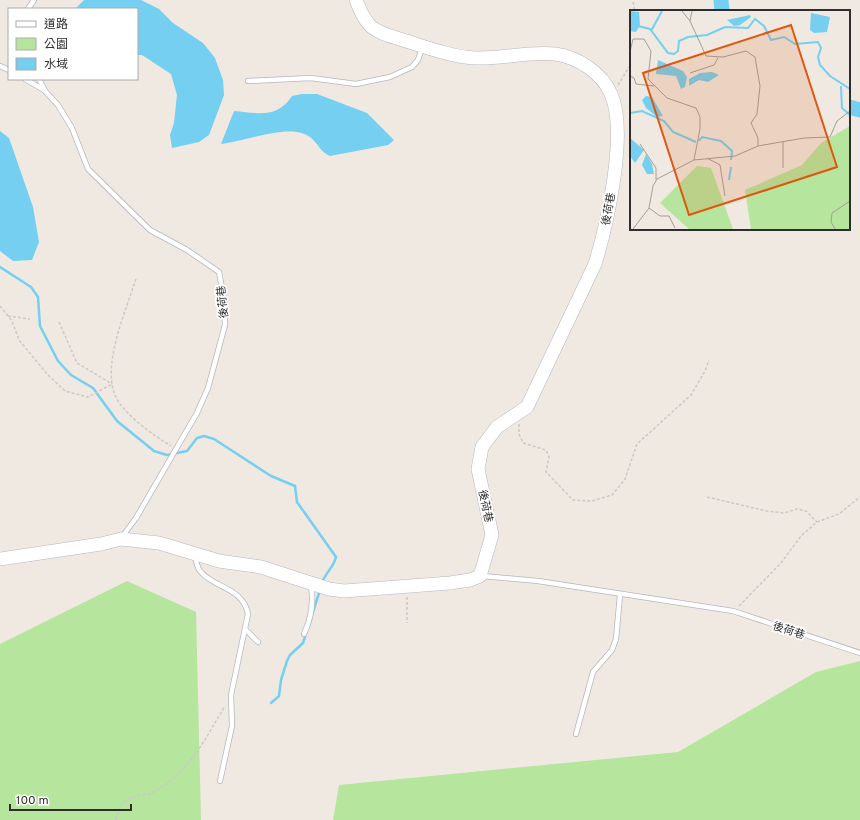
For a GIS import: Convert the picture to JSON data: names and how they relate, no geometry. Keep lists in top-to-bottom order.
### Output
{
  "streets": {
    "street": ["後荷巷"]
  },
  "legend": ["道路", "公園", "水域"],
  "scale_bar": "100 m"
}
